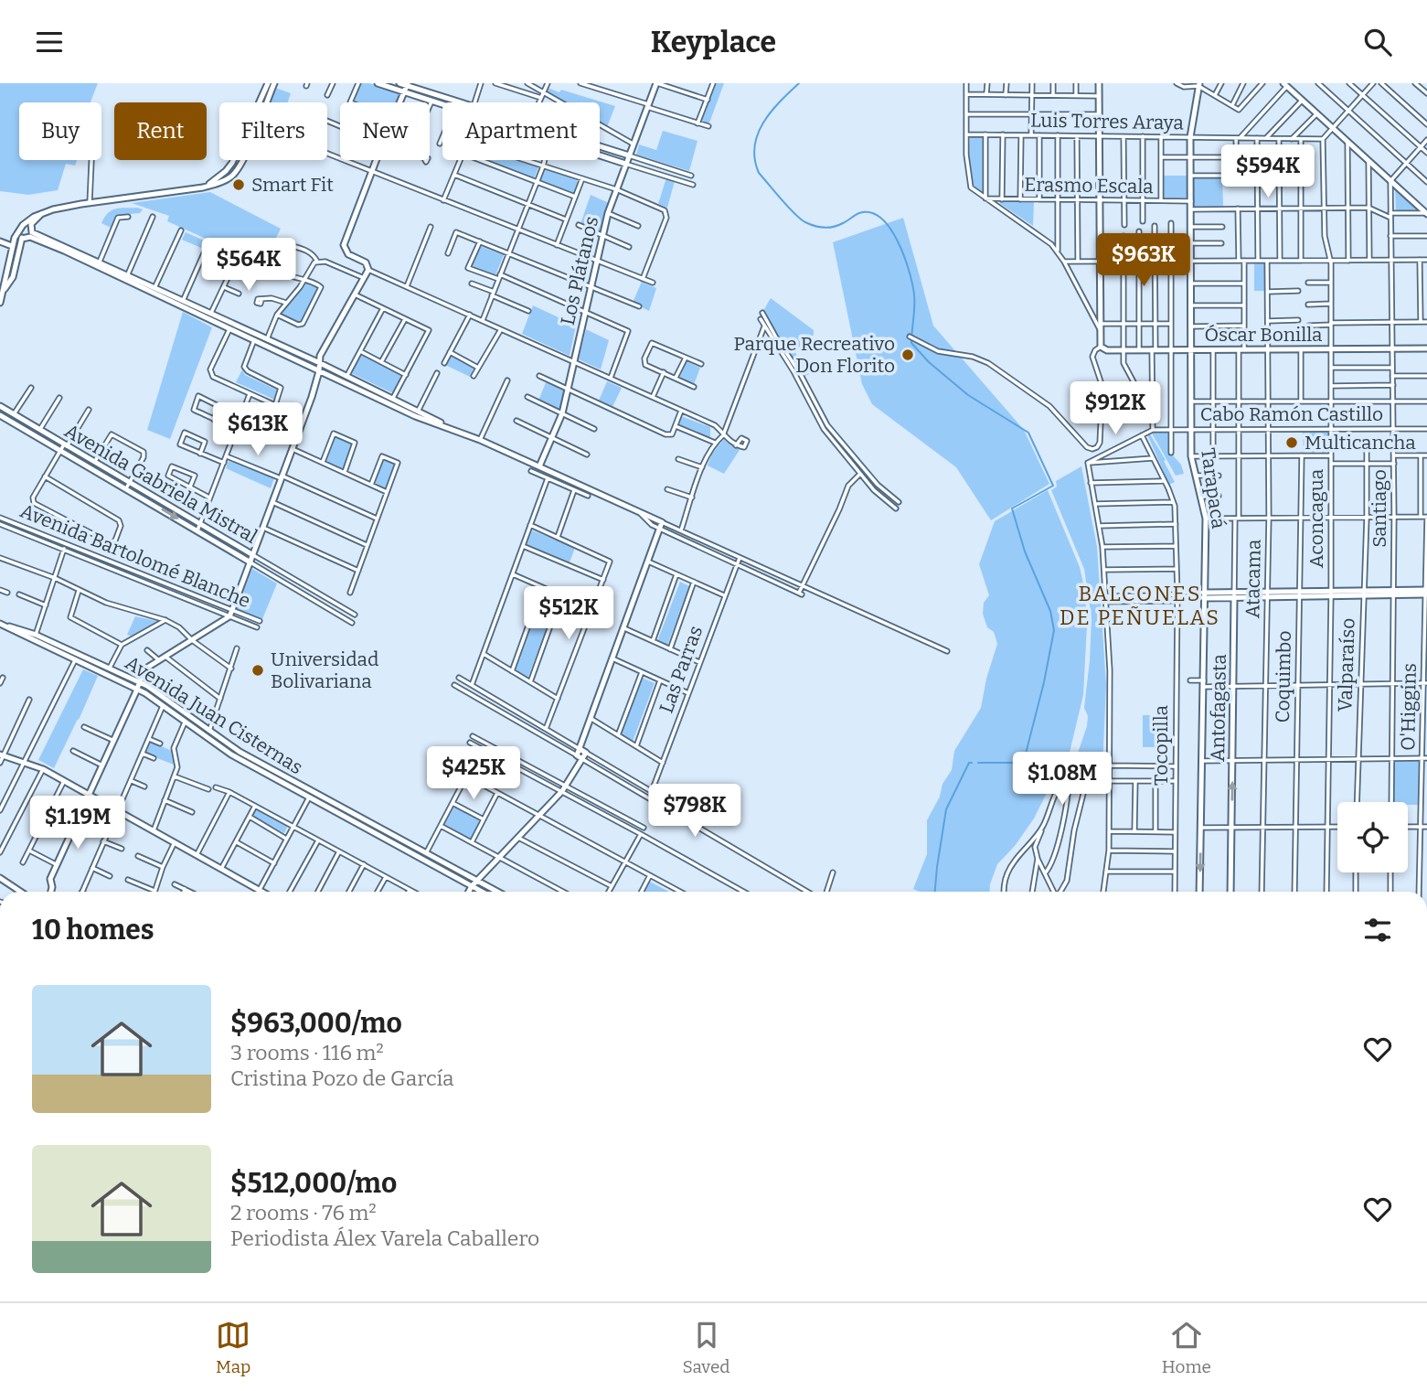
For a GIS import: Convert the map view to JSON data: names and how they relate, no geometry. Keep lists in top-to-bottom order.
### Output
{
  "streets": {
    "street": [
      "Luis Torres Araya",
      "Erasmo Escala",
      "Los Plátanos",
      "Óscar Bonilla",
      "Cabo Ramón Castillo",
      "Avenida Gabriela Mistral",
      "Tarapacá",
      "Santiago",
      "Aconcagua",
      "Avenida Bartolomé Blanche",
      "Atacama",
      "Valparaíso",
      "Las Parras",
      "Coquimbo",
      "O'Higgins",
      "Antofagasta",
      "Avenida Juan Cisternas",
      "Tocopilla"
    ]
  },
  "crossings": [
    ["Luis Torres Araya", "Tarapacá"],
    ["Luis Torres Araya", "Aconcagua"],
    ["Erasmo Escala", "Tarapacá"],
    ["Óscar Bonilla", "Tarapacá"],
    ["Óscar Bonilla", "Santiago"],
    ["Óscar Bonilla", "Aconcagua"],
    ["Óscar Bonilla", "Atacama"],
    ["Óscar Bonilla", "Antofagasta"],
    ["Cabo Ramón Castillo", "Tarapacá"],
    ["Cabo Ramón Castillo", "Santiago"],
    ["Cabo Ramón Castillo", "Aconcagua"],
    ["Cabo Ramón Castillo", "Atacama"],
    ["Cabo Ramón Castillo", "Antofagasta"],
    ["Cabo Ramón Castillo", "Tocopilla"]
  ],
  "districts": ["BALCONES DE PEÑUELAS"],
  "places": [
    "Smart Fit",
    "Parque Recreativo Don Florito",
    "Multicancha",
    "Universidad Bolivariana"
  ],
  "page": {
    "header": "Keyplace",
    "chip": [
      "Buy",
      "Rent",
      "Filters",
      "New",
      "Apartment"
    ],
    "price": [
      "$594K",
      "$963K",
      "$564K",
      "$912K",
      "$613K",
      "$512K",
      "$425K",
      "$1.08M",
      "$798K",
      "$1.19M"
    ],
    "heading": "10 homes",
    "list": [
      {
        "name": "$963,000/mo",
        "note": "3 rooms · 116 m² · Cristina Pozo de García"
      },
      {
        "name": "$512,000/mo",
        "note": "2 rooms · 76 m² · Periodista Álex Varela Caballero"
      }
    ],
    "tabs": ["Map", "Saved", "Home"]
  }
}
